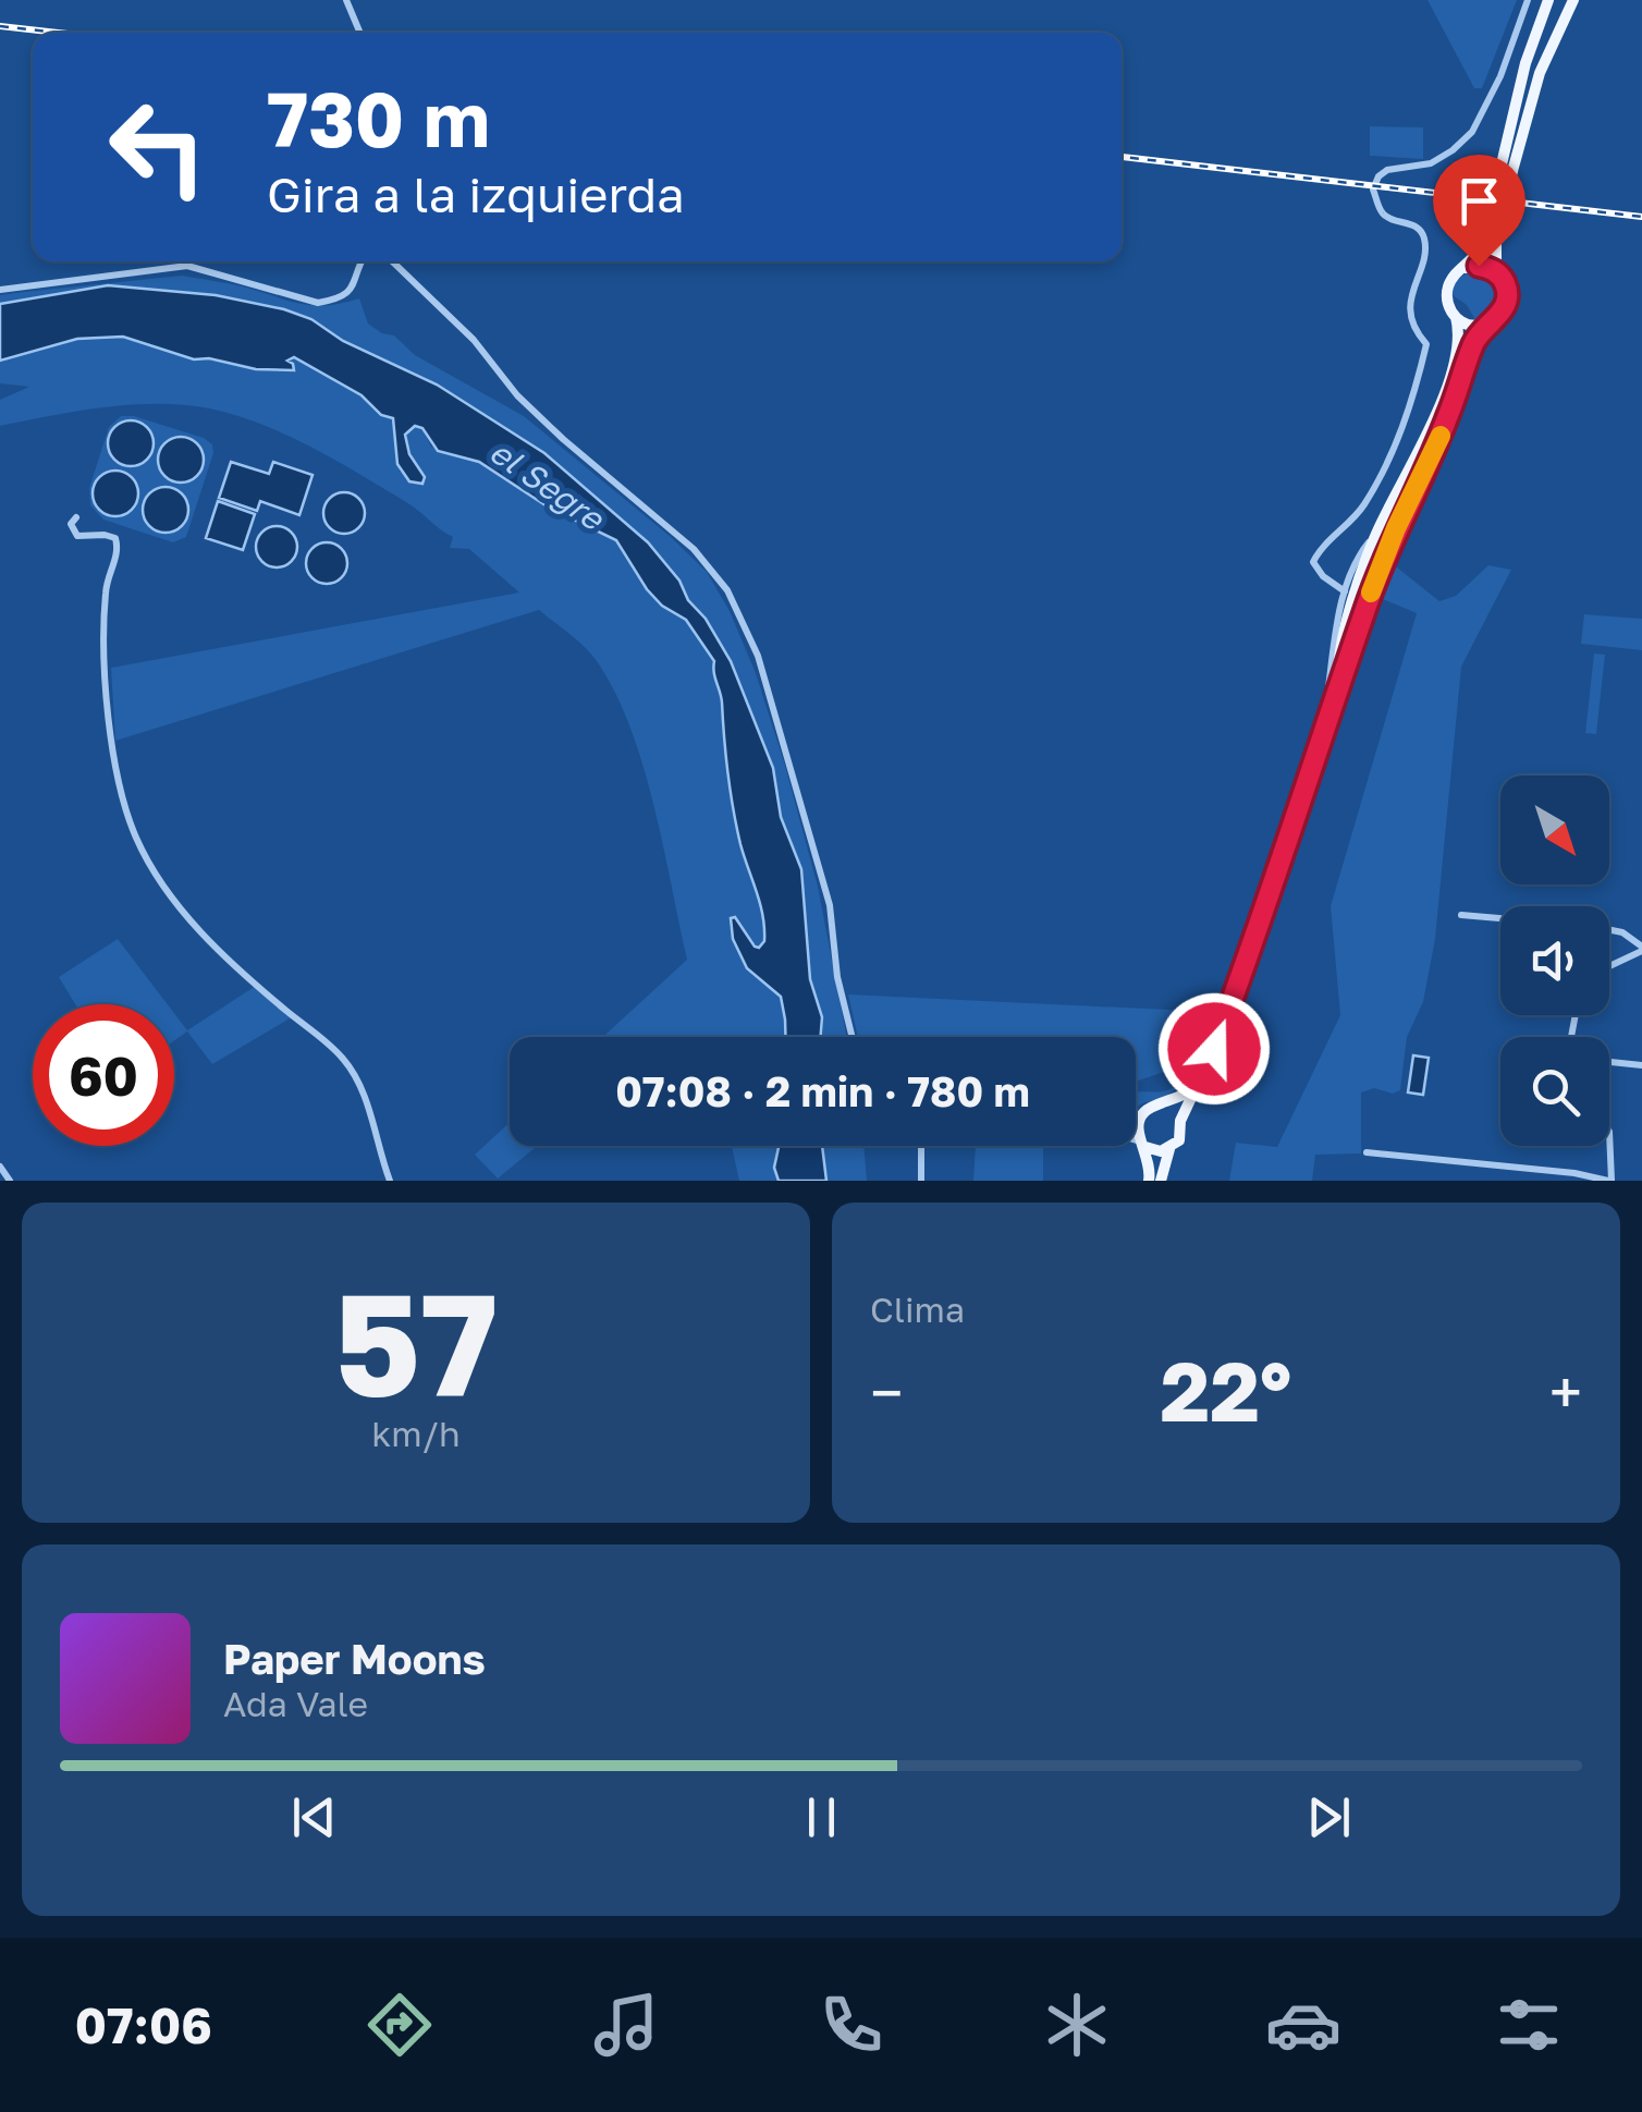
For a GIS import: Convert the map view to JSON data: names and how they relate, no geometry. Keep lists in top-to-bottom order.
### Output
{
  "water": ["el Segre"],
  "north": "bottom right",
  "page": {
    "turn": ["730 m", "Gira a la izquierda"],
    "limit": "60",
    "trip": "07:08 · 2 min · 780 m",
    "tile": [
      ["57", "km/h"],
      "Clima"
    ],
    "heat": ["−", "22°", "+"],
    "song": ["Paper Moons", "Ada Vale"],
    "tabs": "07:06"
  }
}
